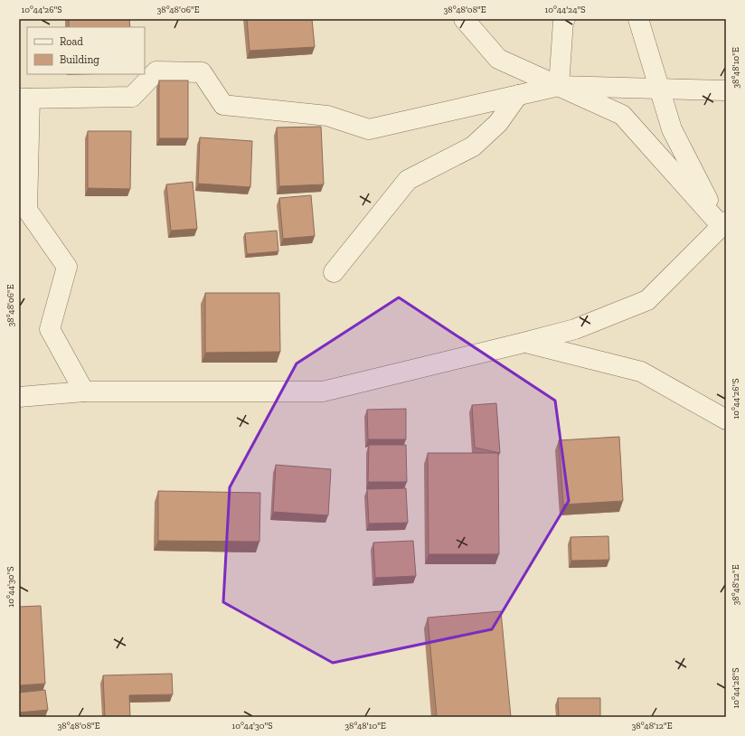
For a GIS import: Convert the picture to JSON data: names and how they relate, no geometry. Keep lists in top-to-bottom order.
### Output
{
  "legend": ["Road", "Building"],
  "coordinates": [
    "10°44'26\"S",
    "38°48'06\"E",
    "38°48'08\"E",
    "10°44'24\"S",
    "38°48'10\"E",
    "38°48'12\"E",
    "10°44'30\"S",
    "10°44'28\"S"
  ]
}
